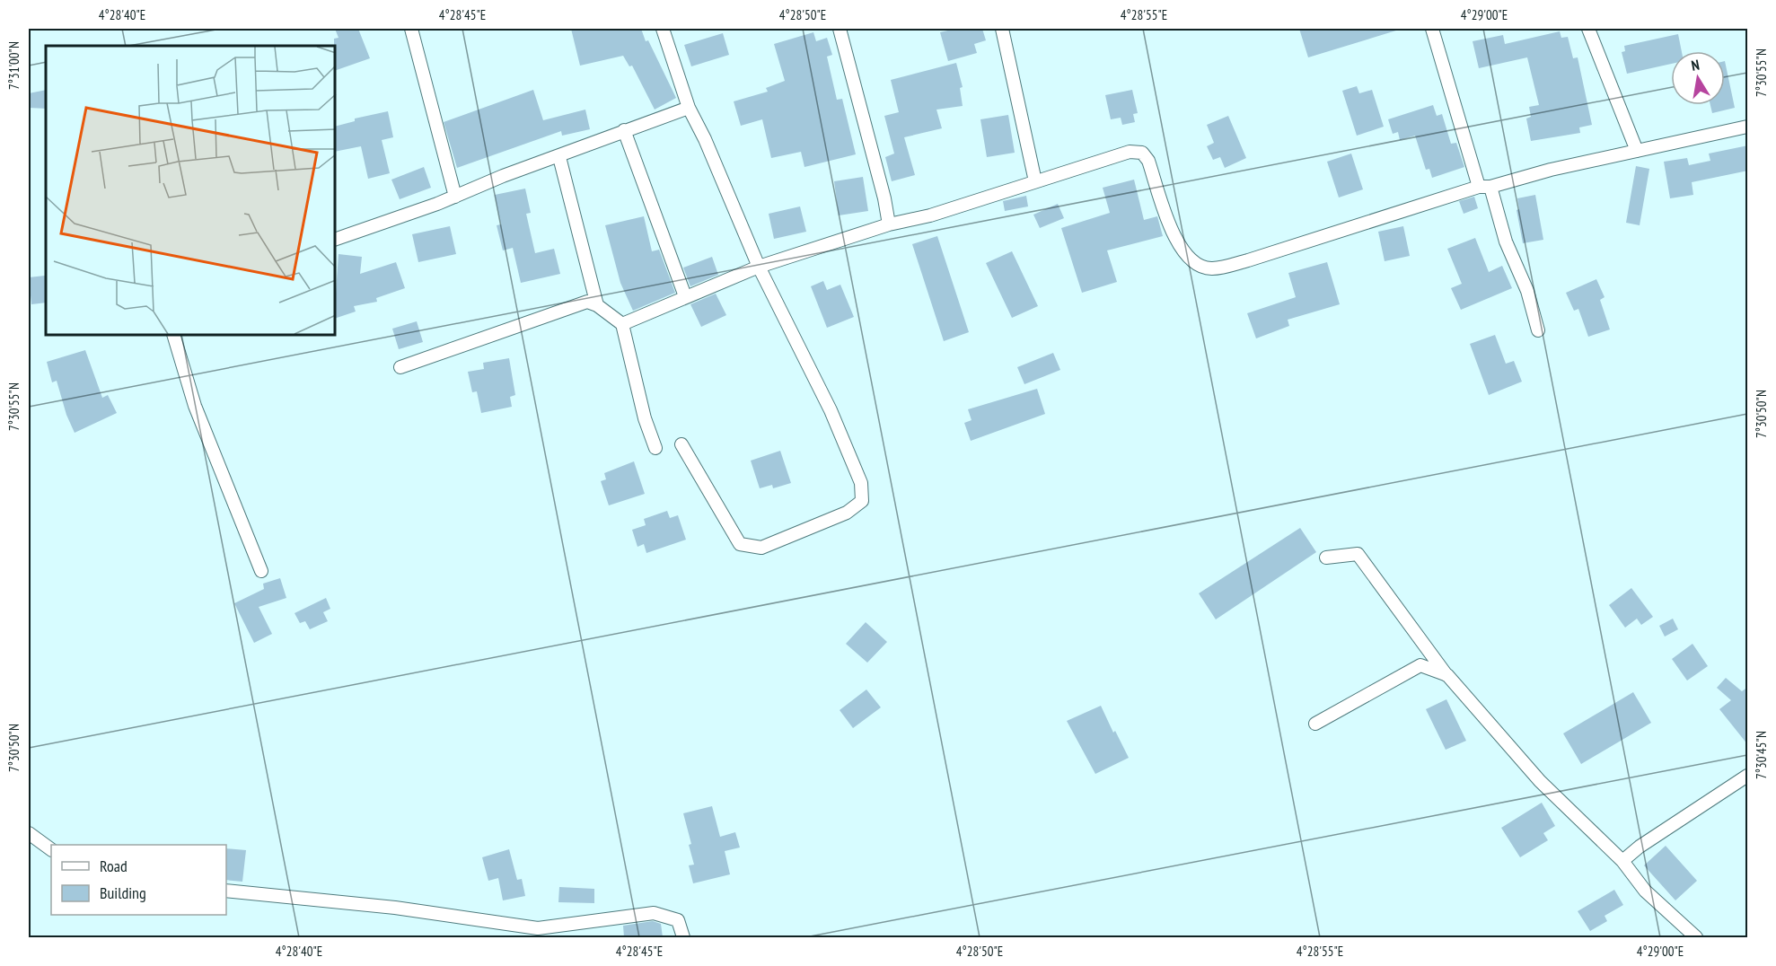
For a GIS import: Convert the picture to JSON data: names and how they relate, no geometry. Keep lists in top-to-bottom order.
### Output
{
  "legend": ["Road", "Building"],
  "north": "top",
  "coordinates": [
    "4°28'40\"E",
    "4°28'45\"E",
    "4°28'50\"E",
    "4°28'55\"E",
    "4°29'00\"E",
    "7°31'00\"N",
    "7°30'55\"N",
    "7°30'50\"N",
    "7°30'45\"N"
  ]
}
